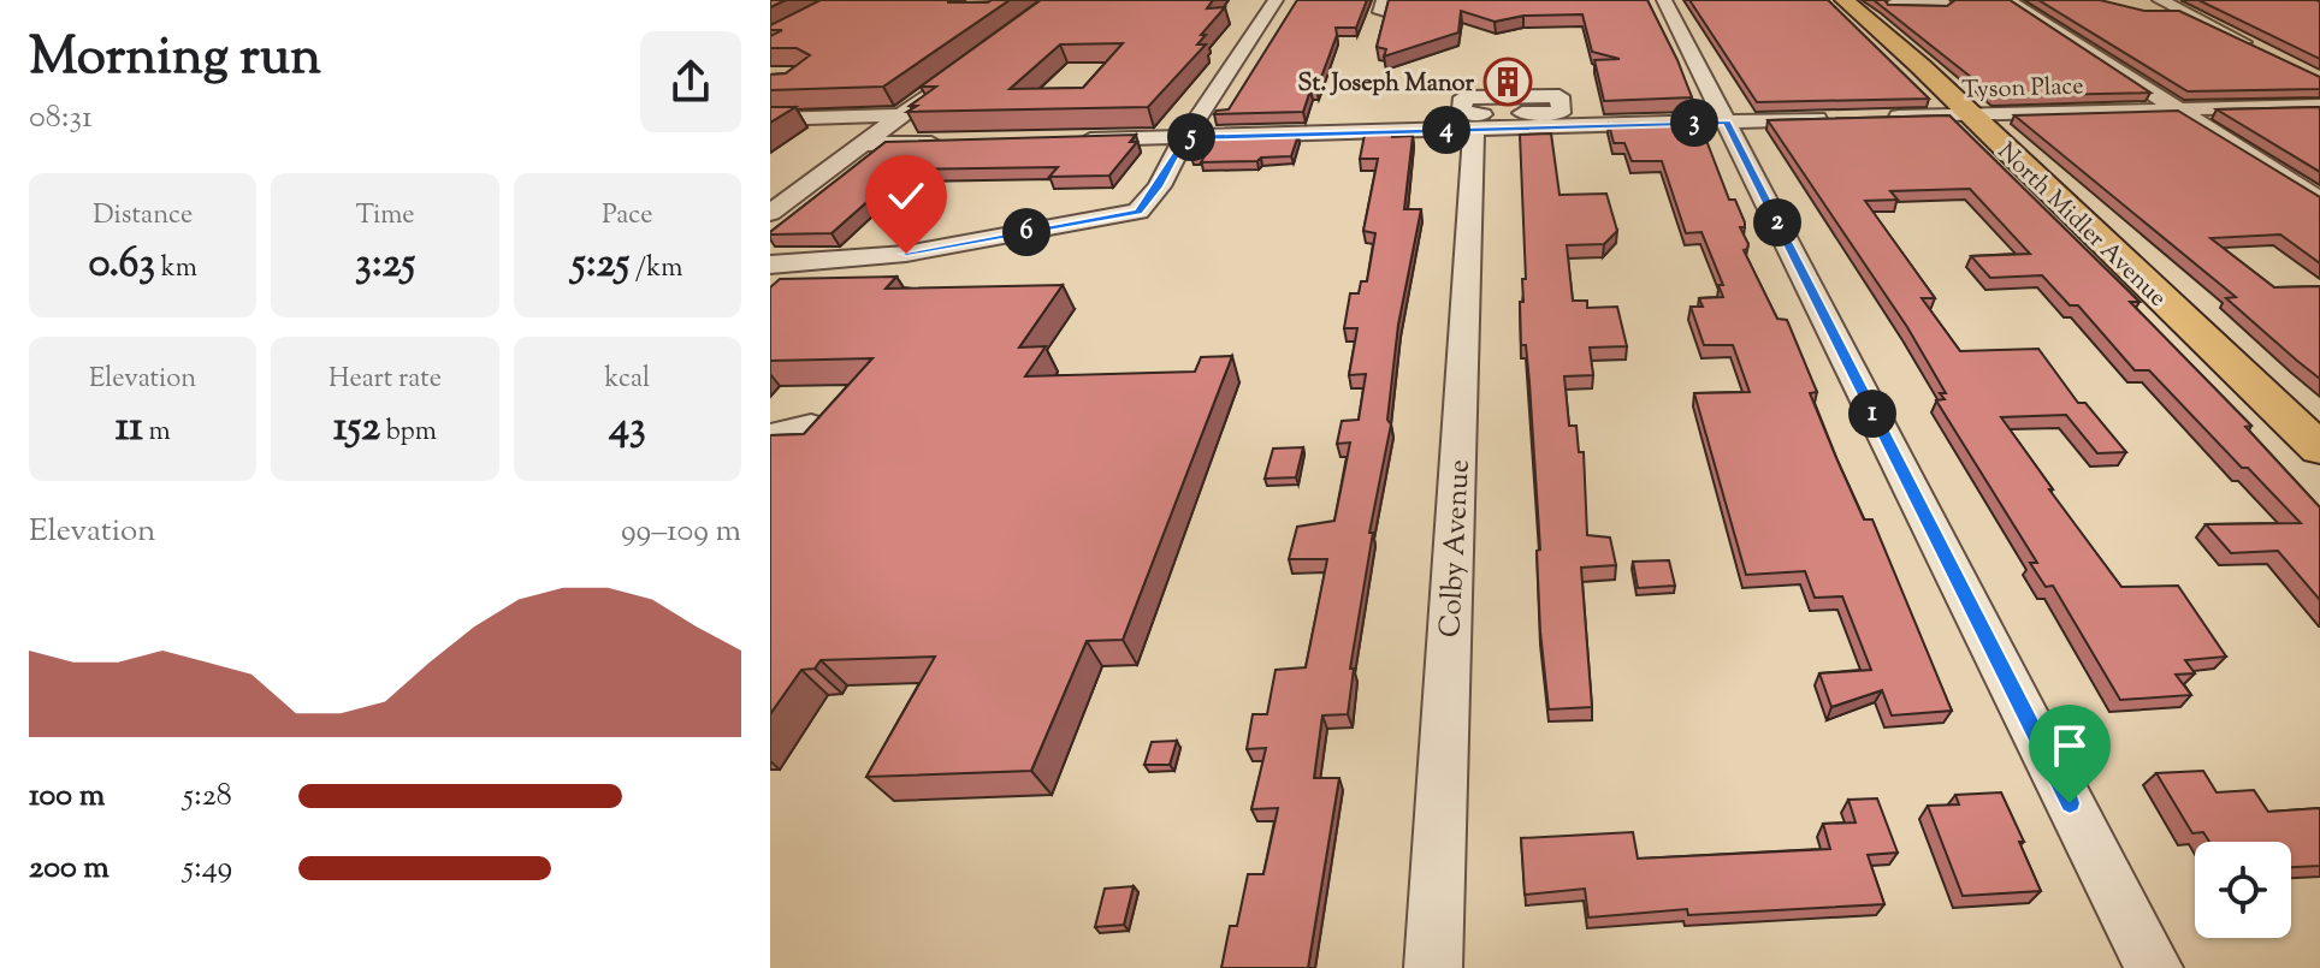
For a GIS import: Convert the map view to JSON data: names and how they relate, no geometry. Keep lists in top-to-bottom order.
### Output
{
  "streets": {
    "main road": ["North Midler Avenue"],
    "street": ["Tyson Place", "Colby Avenue"]
  },
  "crossings": [
    ["Tyson Place", "North Midler Avenue"]
  ],
  "places": {
    "building": ["St. Joseph Manor"]
  },
  "page": {
    "heading": ["Morning run", "08:31"],
    "pins": [
      "3",
      "4",
      "5",
      "2",
      "6",
      "1"
    ],
    "stats": [
      ["Distance", "0.63 km"],
      ["Time", "3:25"],
      ["Pace", "5:25 /km"],
      ["Elevation", "11 m"],
      ["Heart rate", "152 bpm"],
      ["kcal", "43"]
    ],
    "chart": ["Elevation", "99–109 m"],
    "list": [
      {
        "name": "100 m",
        "note": "5:28"
      },
      {
        "name": "200 m",
        "note": "5:49"
      }
    ]
  }
}
